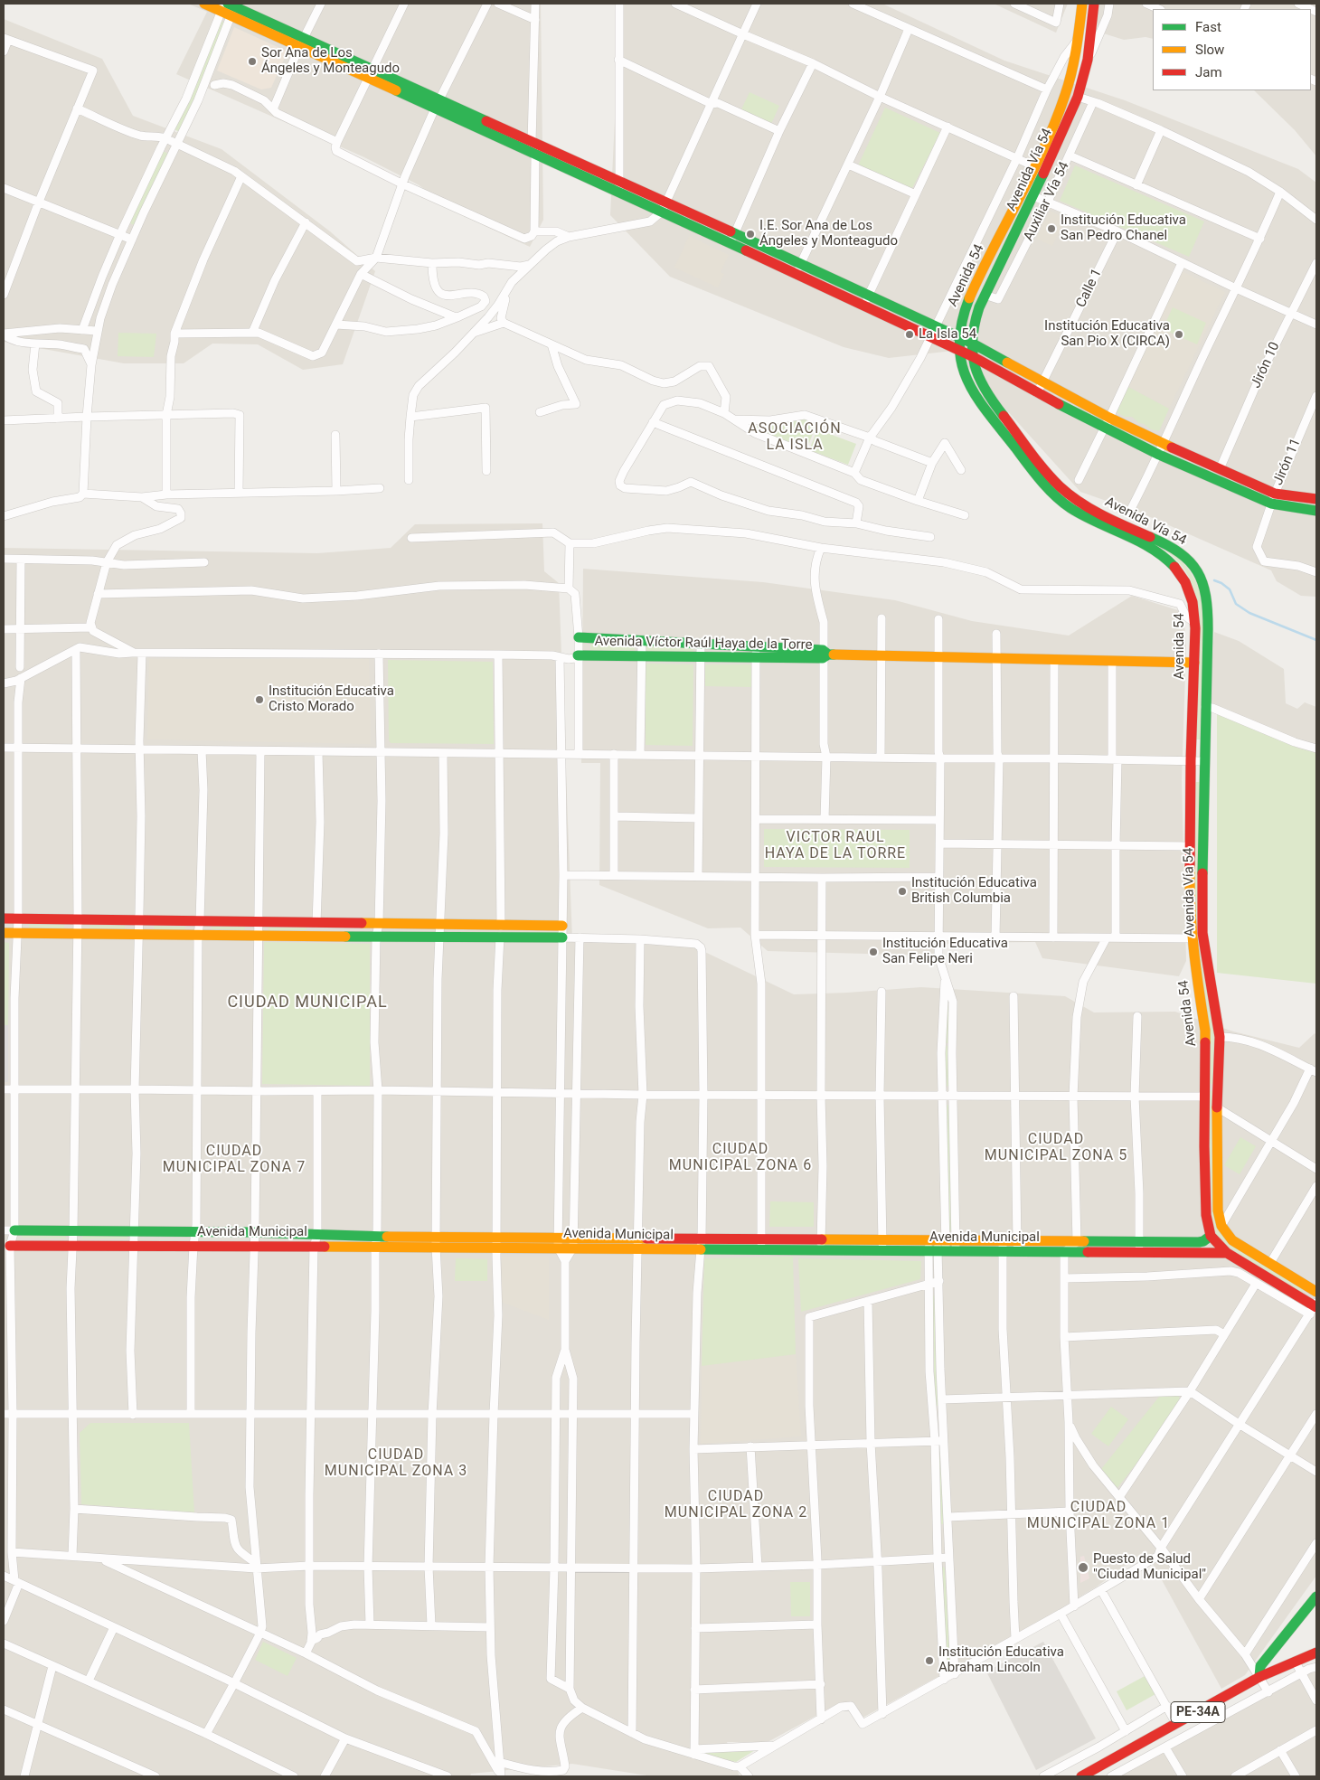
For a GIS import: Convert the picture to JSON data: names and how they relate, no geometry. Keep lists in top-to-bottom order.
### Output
{
  "streets": {
    "main road": [
      "Avenida Vía 54",
      "Avenida 54",
      "Avenida Víctor Raúl Haya de la Torre",
      "Avenida Municipal",
      "PE-34A"
    ],
    "street": [
      "Auxiliar Vía 54",
      "Calle 1",
      "Jirón 10",
      "Jirón 11"
    ]
  },
  "crossings": [
    ["Avenida Vía 54", "Auxiliar Vía 54"],
    ["Avenida 54", "Avenida Municipal"]
  ],
  "districts": [
    "ASOCIACIÓN LA ISLA",
    "VICTOR RAUL HAYA DE LA TORRE",
    "CIUDAD MUNICIPAL",
    "CIUDAD MUNICIPAL ZONA 5",
    "CIUDAD MUNICIPAL ZONA 6",
    "CIUDAD MUNICIPAL ZONA 7",
    "CIUDAD MUNICIPAL ZONA 3",
    "CIUDAD MUNICIPAL ZONA 2",
    "CIUDAD MUNICIPAL ZONA 1"
  ],
  "places": [
    "Sor Ana de Los Ángeles y Monteagudo",
    "Institución Educativa San Pedro Chanel",
    "I.E. Sor Ana de Los Ángeles y Monteagudo",
    "La Isla 54",
    "Institución Educativa San Pio X (CIRCA)",
    "Institución Educativa Cristo Morado",
    "Institución Educativa British Columbia",
    "Institución Educativa San Felipe Neri",
    "Puesto de Salud \"Ciudad Municipal\"",
    "Institución Educativa Abraham Lincoln"
  ],
  "legend": ["Fast", "Slow", "Jam"]
}
